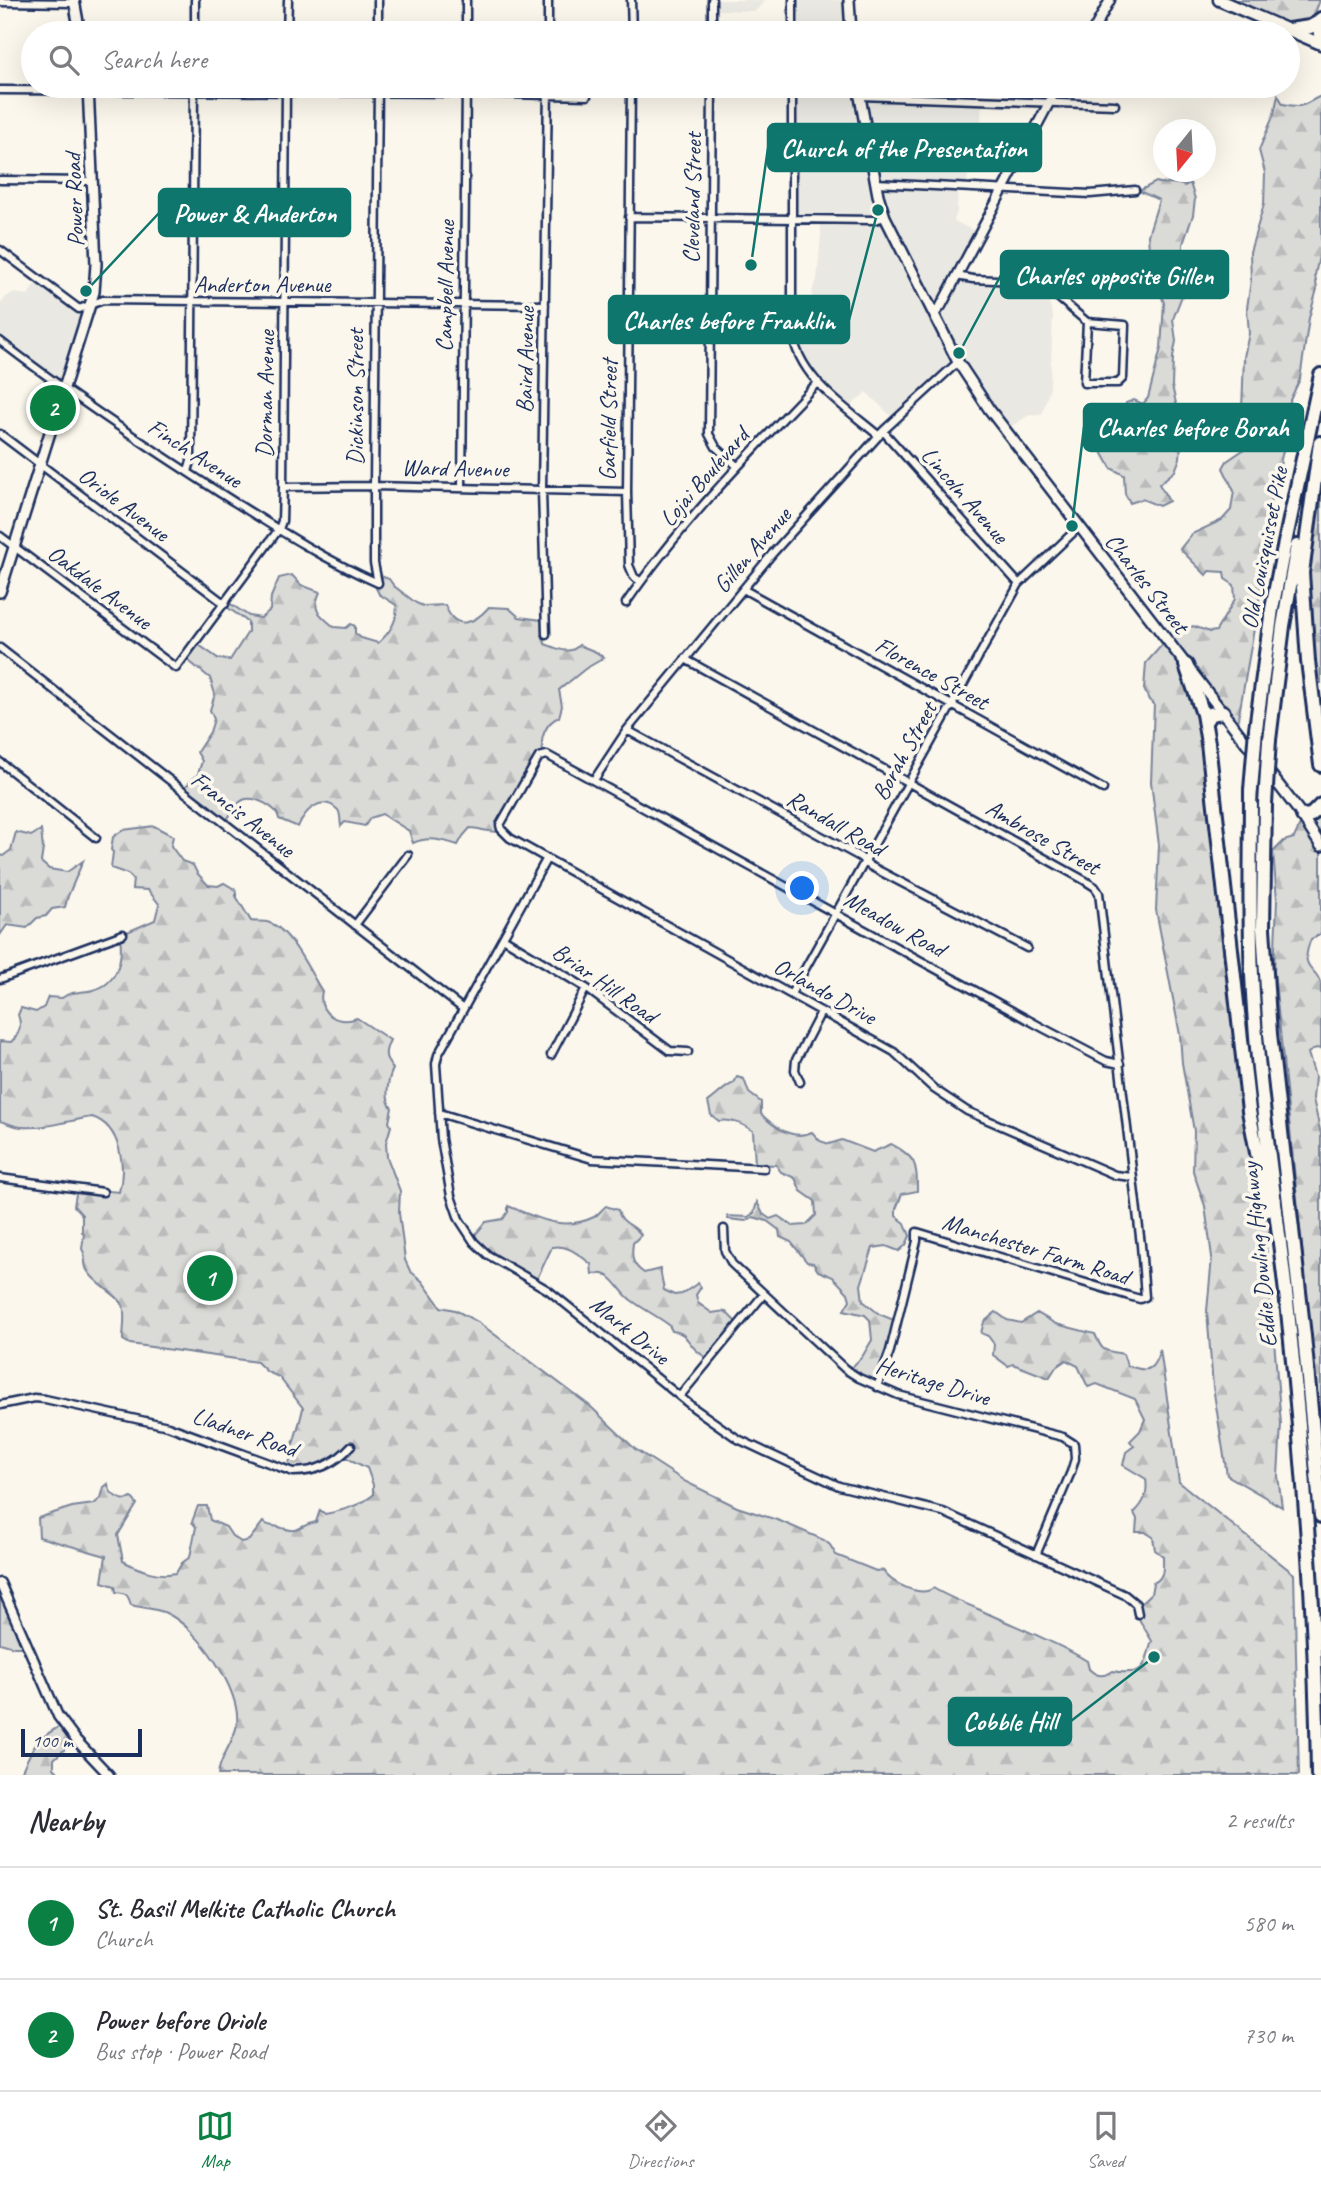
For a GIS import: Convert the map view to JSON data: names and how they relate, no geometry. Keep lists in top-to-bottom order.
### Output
{
  "streets": {
    "highway": ["Old Louisquisset Pike", "Eddie Dowling Highway"],
    "main road": ["Power Road", "Charles Street"],
    "street": [
      "Cleveland Street",
      "Anderton Avenue",
      "Campbell Avenue",
      "Baird Avenue",
      "Dorman Avenue",
      "Dickinson Street",
      "Garfield Street",
      "Finch Avenue",
      "Ward Avenue",
      "Lojai Boulevard",
      "Lincoln Avenue",
      "Oriole Avenue",
      "Gillen Avenue",
      "Oakdale Avenue",
      "Florence Street",
      "Borah Street",
      "Francis Avenue",
      "Randall Road",
      "Ambrose Street",
      "Meadow Road",
      "Briar Hill Road",
      "Orlando Drive",
      "Manchester Farm Road",
      "Mark Drive",
      "Heritage Drive",
      "Lladner Road"
    ]
  },
  "crossings": [
    ["Cleveland Street", "Lojai Boulevard"],
    ["Power Road", "Anderton Avenue"],
    ["Power Road", "Finch Avenue"],
    ["Power Road", "Oriole Avenue"],
    ["Power Road", "Oakdale Avenue"],
    ["Anderton Avenue", "Campbell Avenue"],
    ["Anderton Avenue", "Baird Avenue"],
    ["Anderton Avenue", "Dorman Avenue"],
    ["Anderton Avenue", "Dickinson Street"],
    ["Campbell Avenue", "Ward Avenue"],
    ["Baird Avenue", "Ward Avenue"],
    ["Dorman Avenue", "Finch Avenue"],
    ["Dorman Avenue", "Ward Avenue"],
    ["Dickinson Street", "Finch Avenue"],
    ["Dickinson Street", "Ward Avenue"],
    ["Garfield Street", "Ward Avenue"],
    ["Garfield Street", "Lojai Boulevard"],
    ["Lojai Boulevard", "Lincoln Avenue"],
    ["Lincoln Avenue", "Gillen Avenue"],
    ["Lincoln Avenue", "Borah Street"],
    ["Oriole Avenue", "Oakdale Avenue"],
    ["Old Louisquisset Pike", "Eddie Dowling Highway"],
    ["Gillen Avenue", "Charles Street"],
    ["Gillen Avenue", "Florence Street"],
    ["Gillen Avenue", "Randall Road"],
    ["Gillen Avenue", "Ambrose Street"],
    ["Gillen Avenue", "Meadow Road"],
    ["Charles Street", "Borah Street"],
    ["Florence Street", "Borah Street"],
    ["Borah Street", "Randall Road"],
    ["Borah Street", "Ambrose Street"],
    ["Borah Street", "Meadow Road"],
    ["Borah Street", "Orlando Drive"],
    ["Francis Avenue", "Mark Drive"],
    ["Ambrose Street", "Meadow Road"],
    ["Ambrose Street", "Orlando Drive"],
    ["Ambrose Street", "Manchester Farm Road"],
    ["Meadow Road", "Orlando Drive"],
    ["Briar Hill Road", "Mark Drive"],
    ["Orlando Drive", "Mark Drive"],
    ["Manchester Farm Road", "Heritage Drive"],
    ["Mark Drive", "Heritage Drive"]
  ],
  "places": [
    "Charles before Franklin",
    "Church of the Presentation",
    "Power & Anderton",
    "Charles opposite Gillen",
    "Charles before Borah",
    "Cobble Hill"
  ],
  "scale_bar": "100 m",
  "north": "bottom",
  "page": {
    "search": "Search here",
    "pins": ["2", "1"],
    "scale": "100 m",
    "heading": ["Nearby", "2 results"],
    "list": [
      {
        "mark": "1",
        "name": "St. Basil Melkite Catholic Church",
        "note": "Church",
        "value": "580 m"
      },
      {
        "mark": "2",
        "name": "Power before Oriole",
        "note": "Bus stop · Power Road",
        "value": "730 m"
      }
    ],
    "nav": ["Map", "Directions", "Saved"]
  }
}
